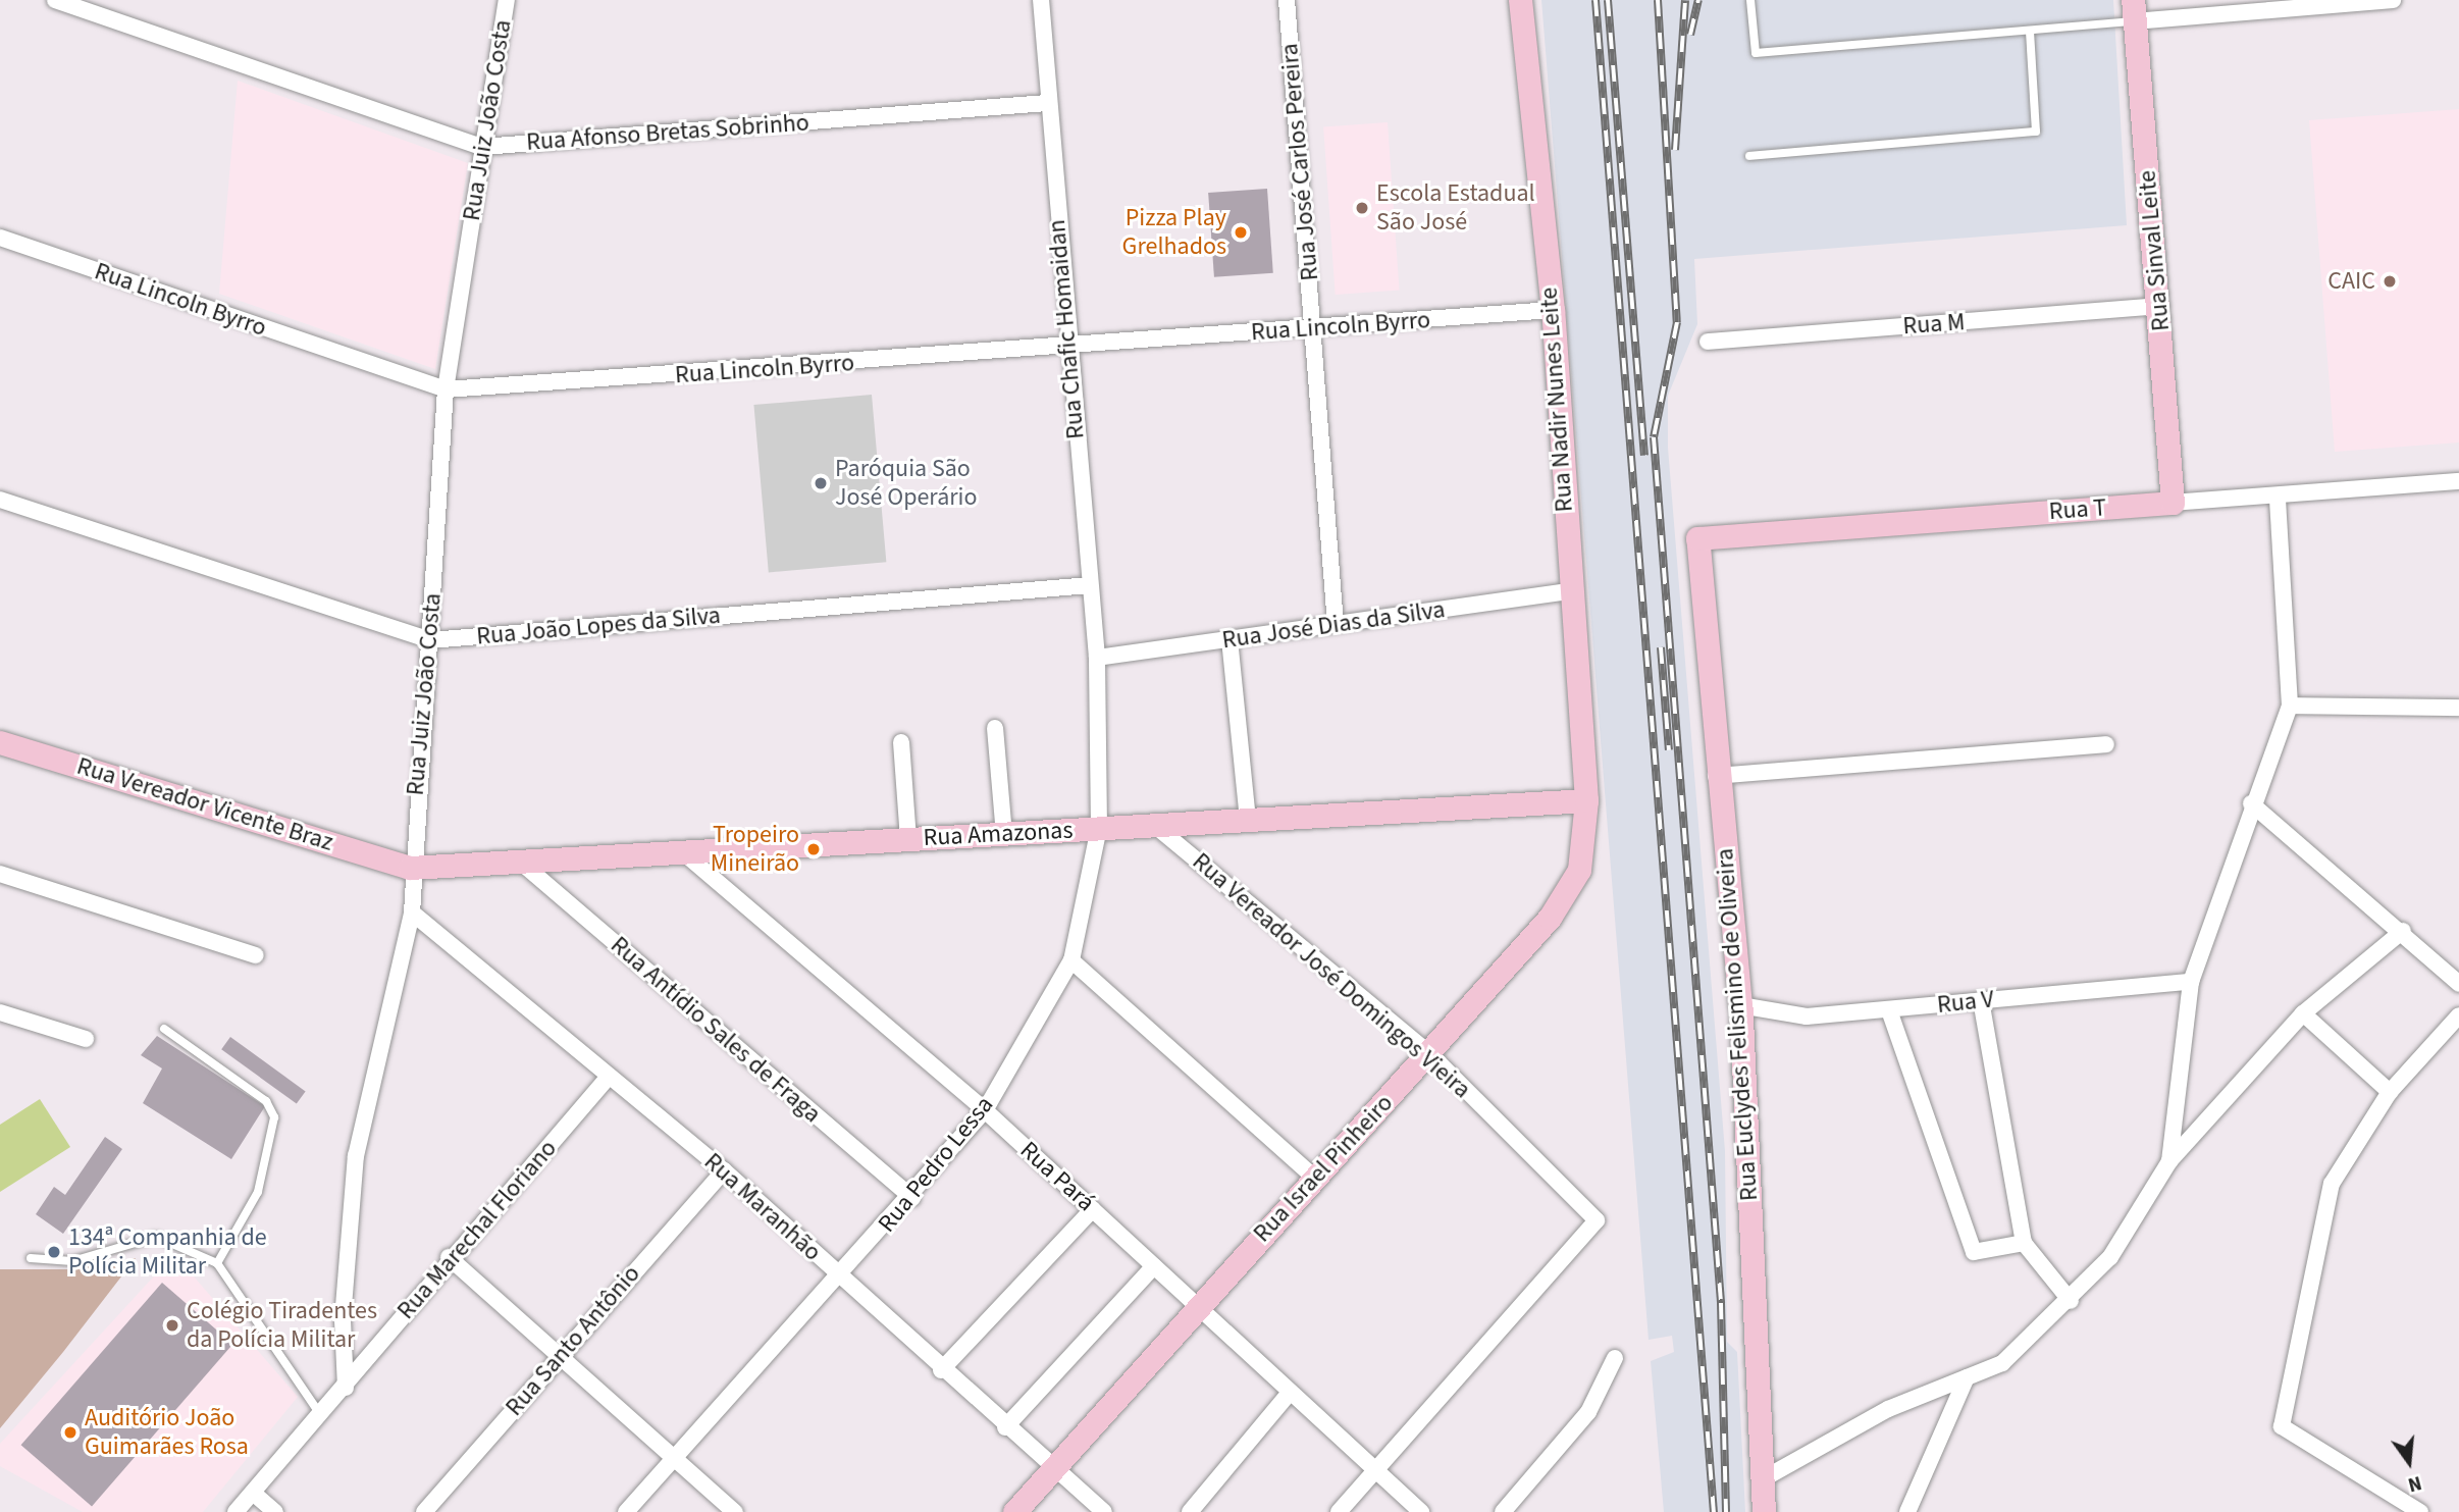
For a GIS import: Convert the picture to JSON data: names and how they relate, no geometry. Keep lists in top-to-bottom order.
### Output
{
  "streets": {
    "street": [
      "Rua Juiz João Costa",
      "Rua Afonso Bretas Sobrinho",
      "Rua José Carlos Pereira",
      "Rua Sinval Leite",
      "Rua Lincoln Byrro",
      "Rua M",
      "Rua Chafic Homaidan",
      "Rua Nadir Nunes Leite",
      "Rua T",
      "Rua José Dias da Silva",
      "Rua João Lopes da Silva",
      "Rua Vereador Vicente Braz",
      "Rua Amazonas",
      "Rua Vereador José Domingos Vieira",
      "Rua V",
      "Rua Euclydes Felismino de Oliveira",
      "Rua Antídio Sales de Fraga",
      "Rua Pedro Lessa",
      "Rua Israel Pinheiro",
      "Rua Pará",
      "Rua Maranhão",
      "Rua Marechal Floriano",
      "Rua Santo Antônio"
    ]
  },
  "crossings": [
    ["Rua Juiz João Costa", "Rua Afonso Bretas Sobrinho"],
    ["Rua Juiz João Costa", "Rua Lincoln Byrro"],
    ["Rua Juiz João Costa", "Rua João Lopes da Silva"],
    ["Rua Juiz João Costa", "Rua Vereador Vicente Braz"],
    ["Rua Juiz João Costa", "Rua Amazonas"],
    ["Rua Juiz João Costa", "Rua Maranhão"],
    ["Rua Juiz João Costa", "Rua Marechal Floriano"],
    ["Rua Afonso Bretas Sobrinho", "Rua Chafic Homaidan"],
    ["Rua José Carlos Pereira", "Rua Lincoln Byrro"],
    ["Rua José Carlos Pereira", "Rua José Dias da Silva"],
    ["Rua Sinval Leite", "Rua M"],
    ["Rua Sinval Leite", "Rua T"],
    ["Rua Lincoln Byrro", "Rua Chafic Homaidan"],
    ["Rua Lincoln Byrro", "Rua Nadir Nunes Leite"],
    ["Rua Chafic Homaidan", "Rua José Dias da Silva"],
    ["Rua Chafic Homaidan", "Rua João Lopes da Silva"],
    ["Rua Chafic Homaidan", "Rua Pedro Lessa"],
    ["Rua Nadir Nunes Leite", "Rua José Dias da Silva"],
    ["Rua Nadir Nunes Leite", "Rua Amazonas"],
    ["Rua Nadir Nunes Leite", "Rua Israel Pinheiro"],
    ["Rua T", "Rua Euclydes Felismino de Oliveira"],
    ["Rua José Dias da Silva", "Rua Pedro Lessa"],
    ["Rua Vereador Vicente Braz", "Rua Amazonas"],
    ["Rua Amazonas", "Rua Vereador José Domingos Vieira"],
    ["Rua Amazonas", "Rua Antídio Sales de Fraga"],
    ["Rua Amazonas", "Rua Pedro Lessa"],
    ["Rua Amazonas", "Rua Israel Pinheiro"],
    ["Rua Amazonas", "Rua Pará"],
    ["Rua Vereador José Domingos Vieira", "Rua Israel Pinheiro"],
    ["Rua Vereador José Domingos Vieira", "Rua Pará"],
    ["Rua V", "Rua Euclydes Felismino de Oliveira"],
    ["Rua Antídio Sales de Fraga", "Rua Pedro Lessa"],
    ["Rua Pedro Lessa", "Rua Pará"],
    ["Rua Pedro Lessa", "Rua Maranhão"],
    ["Rua Israel Pinheiro", "Rua Pará"],
    ["Rua Israel Pinheiro", "Rua Maranhão"],
    ["Rua Maranhão", "Rua Marechal Floriano"],
    ["Rua Maranhão", "Rua Santo Antônio"]
  ],
  "places": [
    "Escola Estadual São José",
    "Pizza Play Grelhados",
    "CAIC",
    "Paróquia São José Operário",
    "Tropeiro Mineirão",
    "134ª Companhia de Polícia Militar",
    "Colégio Tiradentes da Polícia Militar",
    "Auditório João Guimarães Rosa"
  ],
  "north": "bottom"
}
